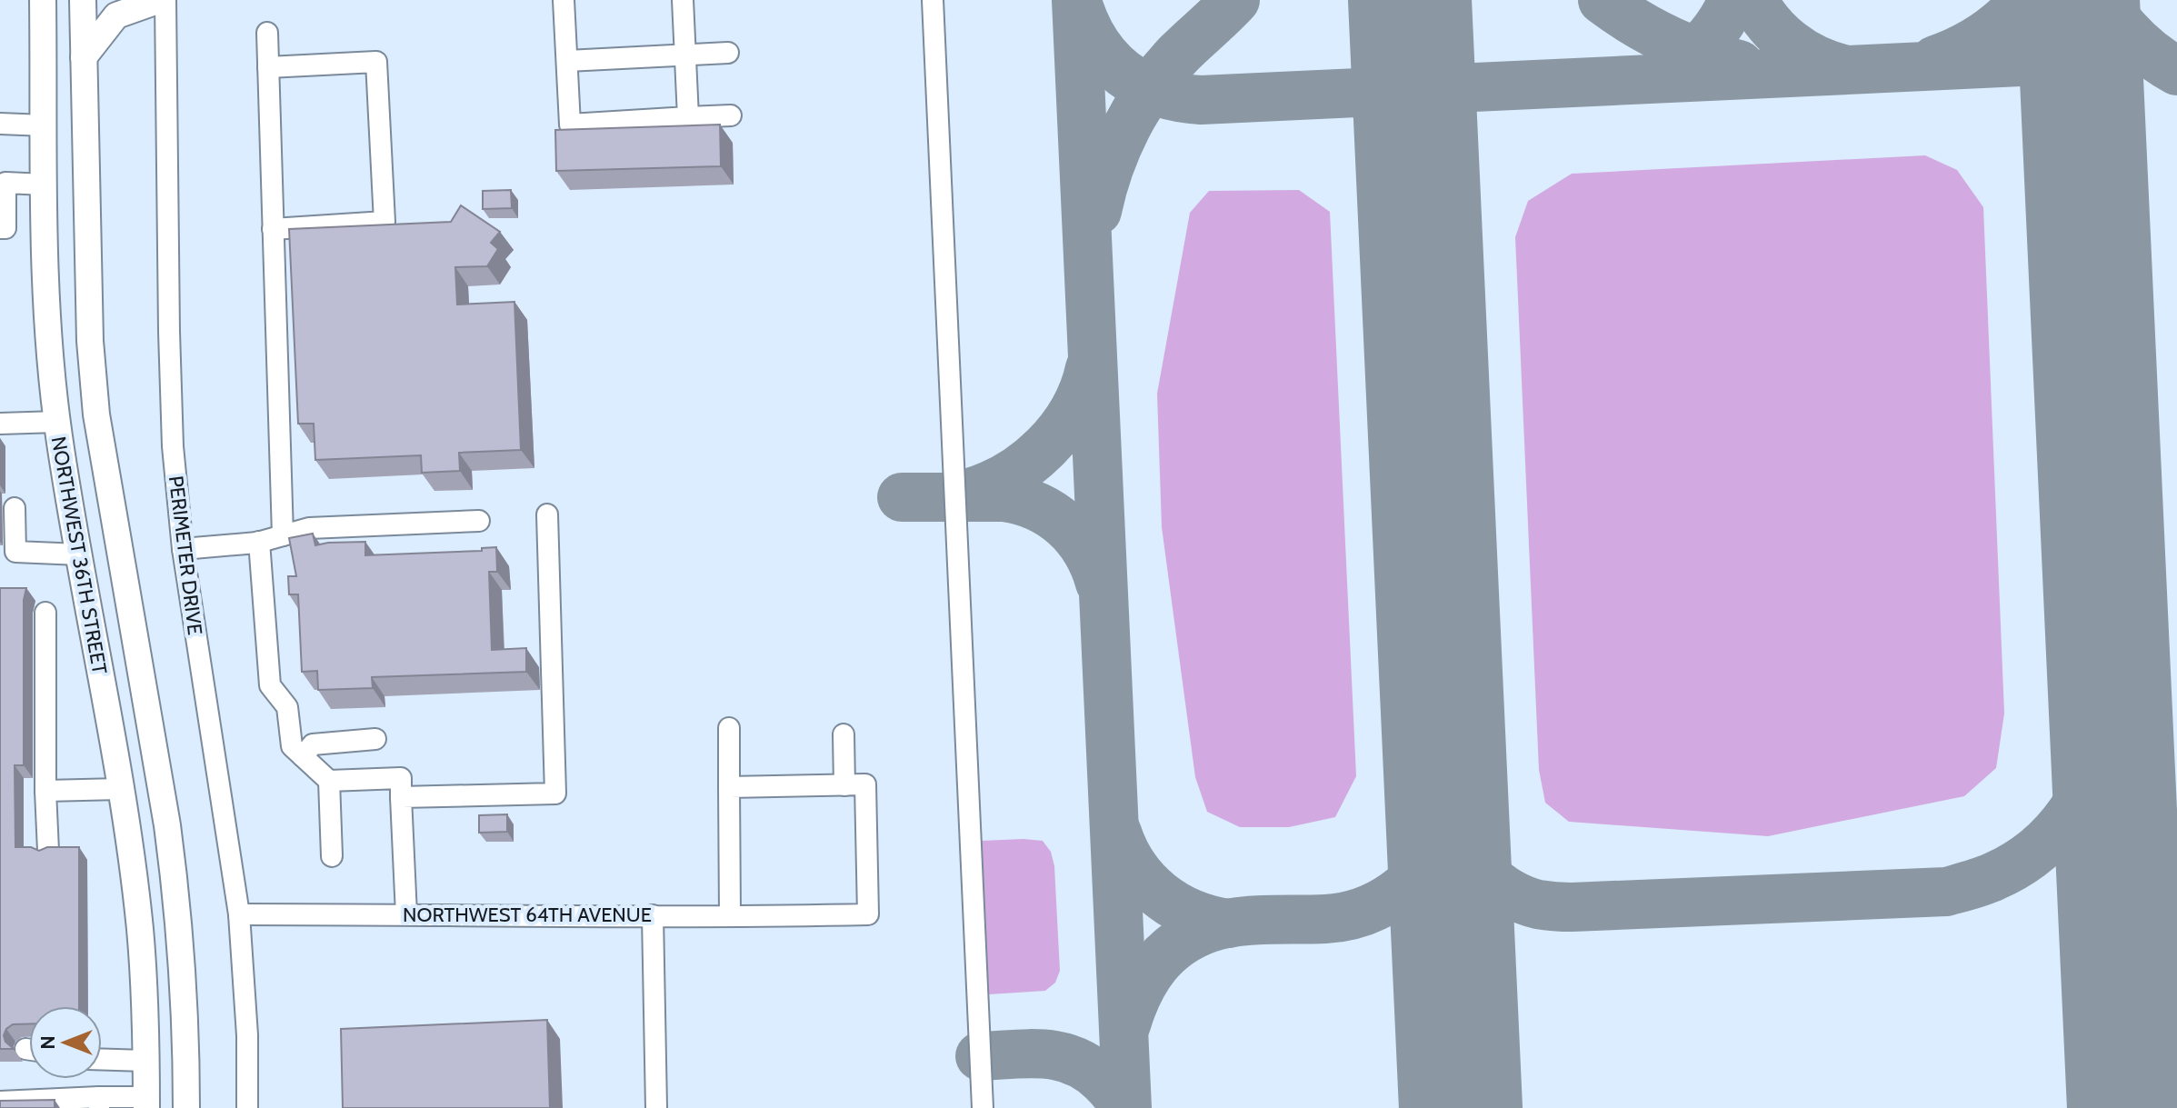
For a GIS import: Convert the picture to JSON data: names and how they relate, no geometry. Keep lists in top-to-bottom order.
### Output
{
  "streets": {
    "main road": ["NORTHWEST 36TH STREET"],
    "street": ["PERIMETER DRIVE", "NORTHWEST 64TH AVENUE"]
  },
  "crossings": [
    ["PERIMETER DRIVE", "NORTHWEST 64TH AVENUE"]
  ],
  "north": "left"
}
